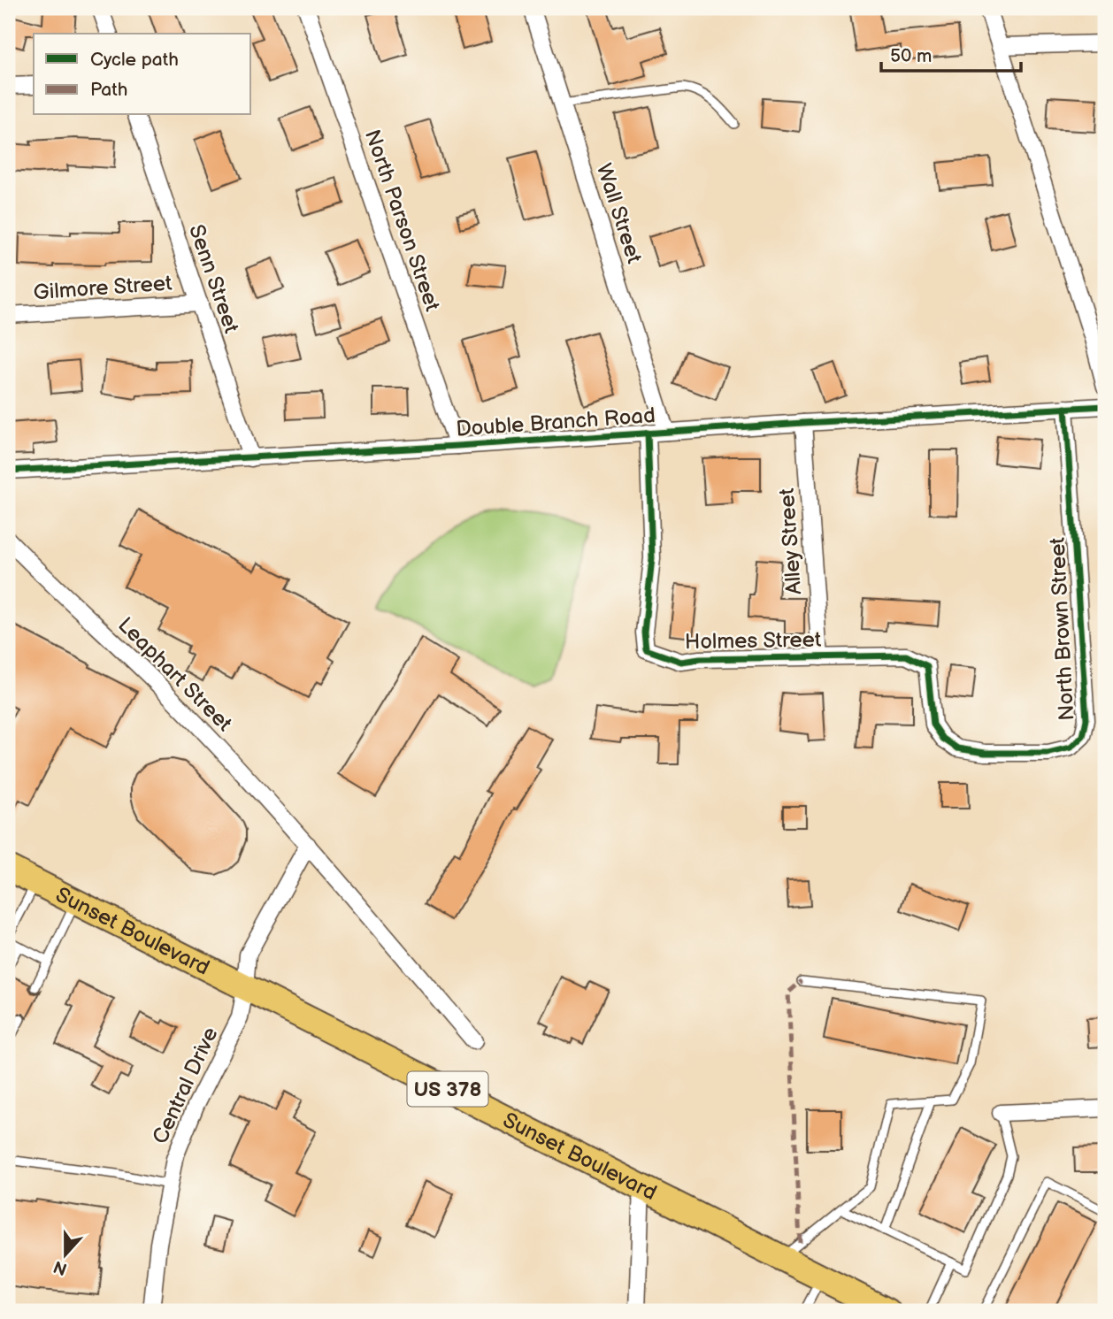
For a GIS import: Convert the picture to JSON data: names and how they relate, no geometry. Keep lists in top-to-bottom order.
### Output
{
  "streets": {
    "main road": ["Sunset Boulevard", "US 378"],
    "street": [
      "Wall Street",
      "North Parson Street",
      "Senn Street",
      "Gilmore Street",
      "Double Branch Road",
      "Alley Street",
      "North Brown Street",
      "Holmes Street",
      "Leaphart Street",
      "Central Drive"
    ]
  },
  "crossings": [
    ["Wall Street", "Double Branch Road"],
    ["North Parson Street", "Double Branch Road"],
    ["Senn Street", "Gilmore Street"],
    ["Senn Street", "Double Branch Road"],
    ["Double Branch Road", "Alley Street"],
    ["Double Branch Road", "North Brown Street"],
    ["Double Branch Road", "Holmes Street"],
    ["Alley Street", "Holmes Street"],
    ["North Brown Street", "Holmes Street"],
    ["Sunset Boulevard", "Central Drive"]
  ],
  "legend": ["Cycle path", "Path"],
  "scale_bar": "50 m",
  "north": "bottom"
}
